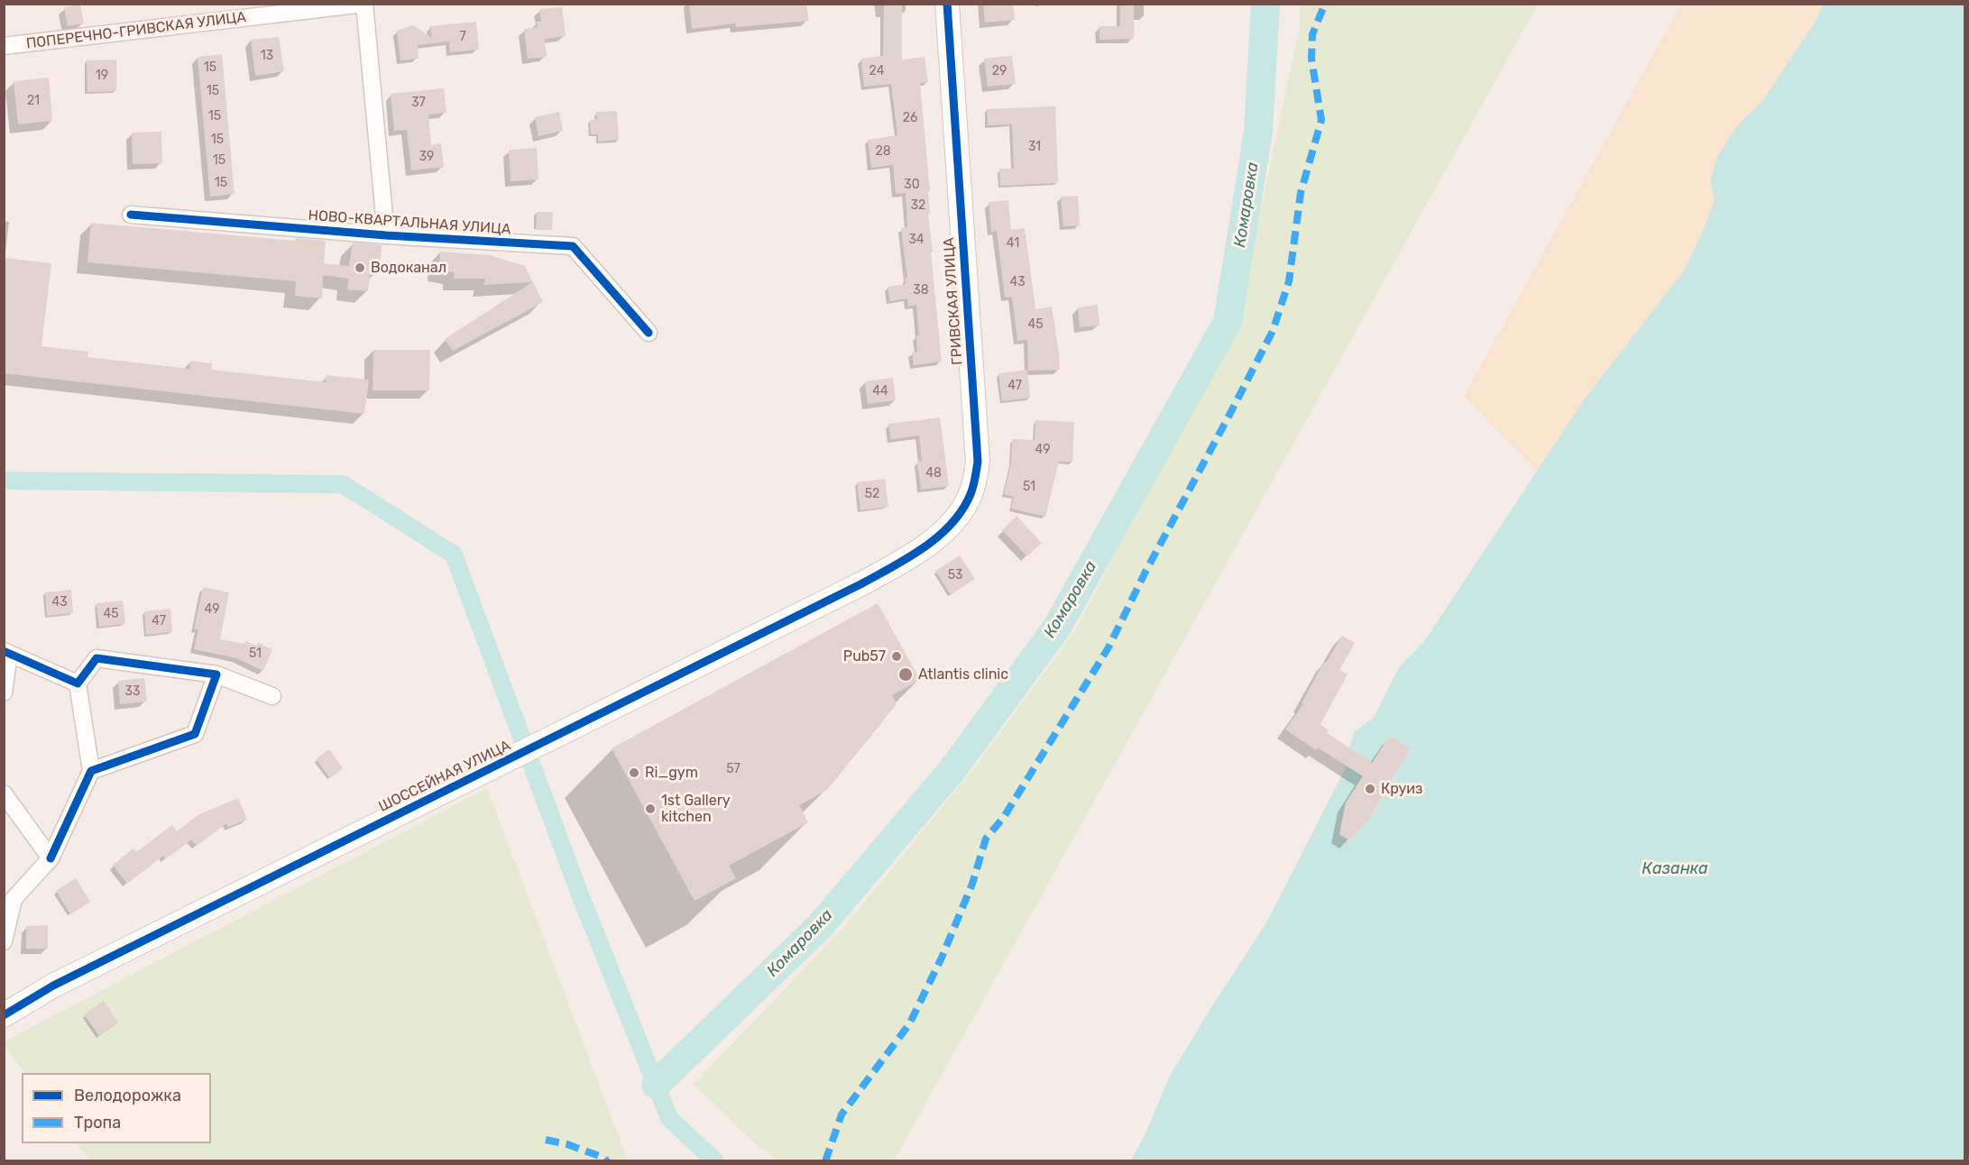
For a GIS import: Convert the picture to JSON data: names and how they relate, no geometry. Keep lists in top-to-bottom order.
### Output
{
  "streets": {
    "street": [
      "ПОПЕРЕЧНО-ГРИВСКАЯ УЛИЦА",
      "НОВО-КВАРТАЛЬНАЯ УЛИЦА",
      "ГРИВСКАЯ УЛИЦА",
      "ШОССЕЙНАЯ УЛИЦА"
    ]
  },
  "crossings": [
    ["ГРИВСКАЯ УЛИЦА", "ШОССЕЙНАЯ УЛИЦА"]
  ],
  "water": ["Комаровка", "Казанка"],
  "places": [
    "Водоканал",
    "Pub57",
    "Atlantis clinic",
    "Ri_gym",
    "Круиз",
    "1st Gallery kitchen"
  ],
  "house_numbers": [
    "7",
    "13",
    "15",
    "24",
    "29",
    "19",
    "15",
    "21",
    "37",
    "15",
    "26",
    "15",
    "31",
    "28",
    "39",
    "15",
    "15",
    "30",
    "32",
    "34",
    "41",
    "43",
    "38",
    "45",
    "47",
    "44",
    "49",
    "48",
    "51",
    "52",
    "53",
    "43",
    "49",
    "45",
    "47",
    "51",
    "33",
    "57"
  ],
  "legend": ["Велодорожка", "Тропа"]
}
